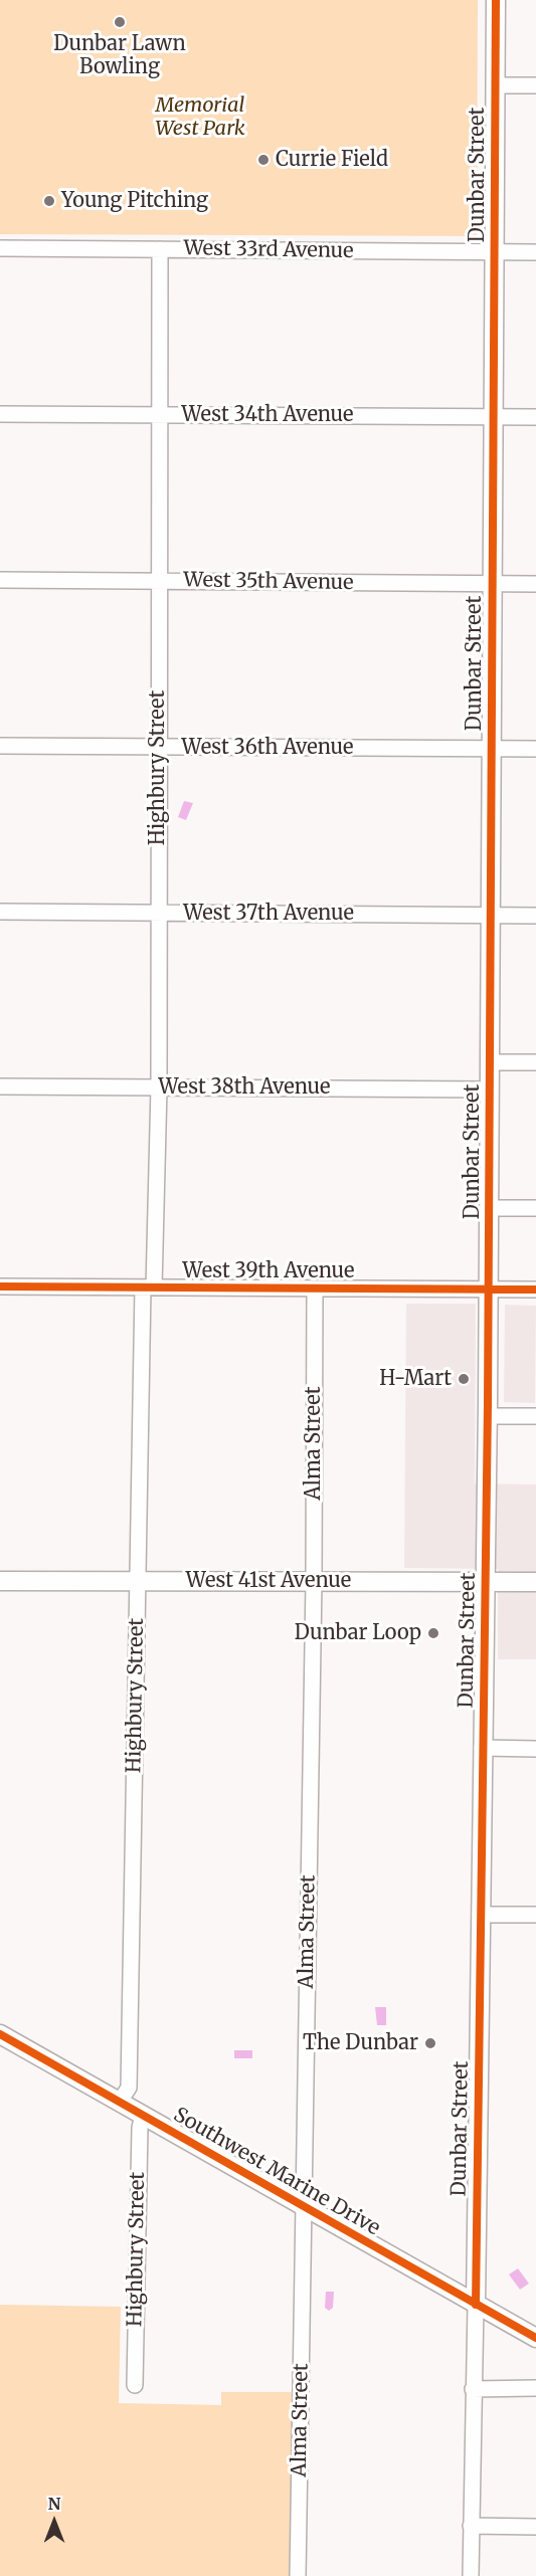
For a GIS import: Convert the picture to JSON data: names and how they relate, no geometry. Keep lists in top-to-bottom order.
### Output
{
  "streets": {
    "main road": ["Dunbar Street", "West 41st Avenue", "Southwest Marine Drive"],
    "street": [
      "West 33rd Avenue",
      "West 34th Avenue",
      "West 35th Avenue",
      "West 36th Avenue",
      "Highbury Street",
      "West 37th Avenue",
      "West 38th Avenue",
      "West 39th Avenue",
      "Alma Street"
    ]
  },
  "crossings": [
    ["Dunbar Street", "West 33rd Avenue"],
    ["Dunbar Street", "West 34th Avenue"],
    ["Dunbar Street", "West 35th Avenue"],
    ["Dunbar Street", "West 36th Avenue"],
    ["Dunbar Street", "West 37th Avenue"],
    ["Dunbar Street", "West 38th Avenue"],
    ["Dunbar Street", "West 39th Avenue"],
    ["Dunbar Street", "West 41st Avenue"],
    ["Dunbar Street", "Southwest Marine Drive"],
    ["West 33rd Avenue", "Highbury Street"],
    ["West 34th Avenue", "Highbury Street"],
    ["West 35th Avenue", "Highbury Street"],
    ["West 36th Avenue", "Highbury Street"],
    ["Highbury Street", "West 37th Avenue"],
    ["Highbury Street", "West 38th Avenue"],
    ["Highbury Street", "West 39th Avenue"],
    ["Highbury Street", "West 41st Avenue"],
    ["Highbury Street", "Southwest Marine Drive"],
    ["West 39th Avenue", "Alma Street"],
    ["Alma Street", "West 41st Avenue"],
    ["Alma Street", "Southwest Marine Drive"]
  ],
  "parks": ["Memorial West Park"],
  "places": [
    "Dunbar Lawn Bowling",
    "Currie Field",
    "Young Pitching",
    "H-Mart",
    "Dunbar Loop",
    "The Dunbar"
  ],
  "north": "top"
}
